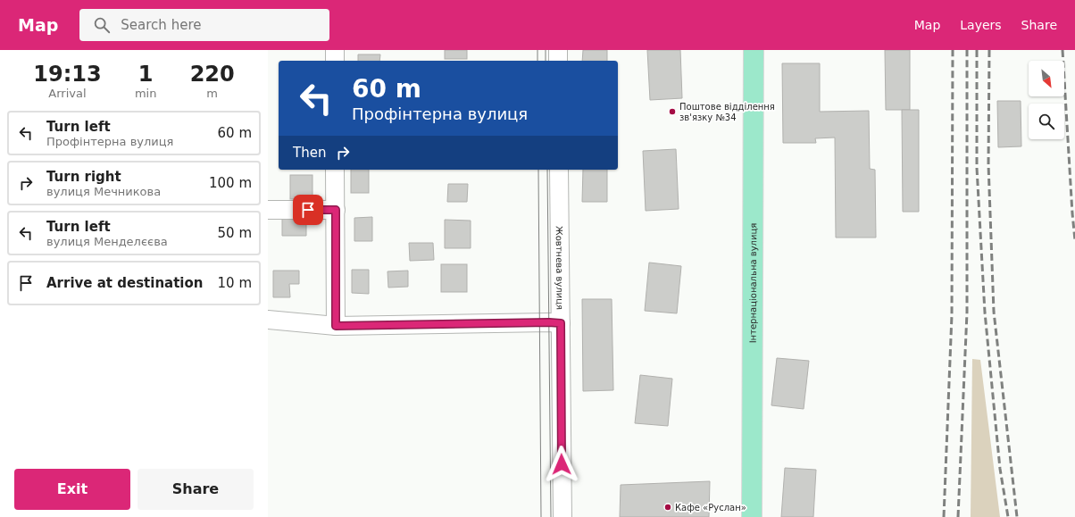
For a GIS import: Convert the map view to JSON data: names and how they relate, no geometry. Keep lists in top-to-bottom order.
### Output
{
  "streets": {
    "main road": ["Інтернаціональна вулиця"],
    "street": ["Жовтнева вулиця"]
  },
  "places": ["Поштове відділення зв'язку №34", "Кафе «Руслан»"],
  "north": "bottom right",
  "page": {
    "header": "Map",
    "search": "Search here",
    "nav": ["Map", "Layers", "Share"],
    "eta": [
      "19:13",
      "Arrival",
      "1",
      "min",
      "220",
      "m"
    ],
    "turn": ["60 m", "Профінтерна вулиця"],
    "list": [
      {
        "name": "Turn left",
        "note": "Профінтерна вулиця",
        "value": "60 m"
      },
      {
        "name": "Turn right",
        "note": "вулиця Мечникова",
        "value": "100 m"
      },
      {
        "name": "Turn left",
        "note": "вулиця Менделєєва",
        "value": "50 m"
      },
      {
        "name": "Arrive at destination",
        "value": "10 m"
      }
    ],
    "then": "Then",
    "buttons": ["Exit", "Share"]
  }
}
